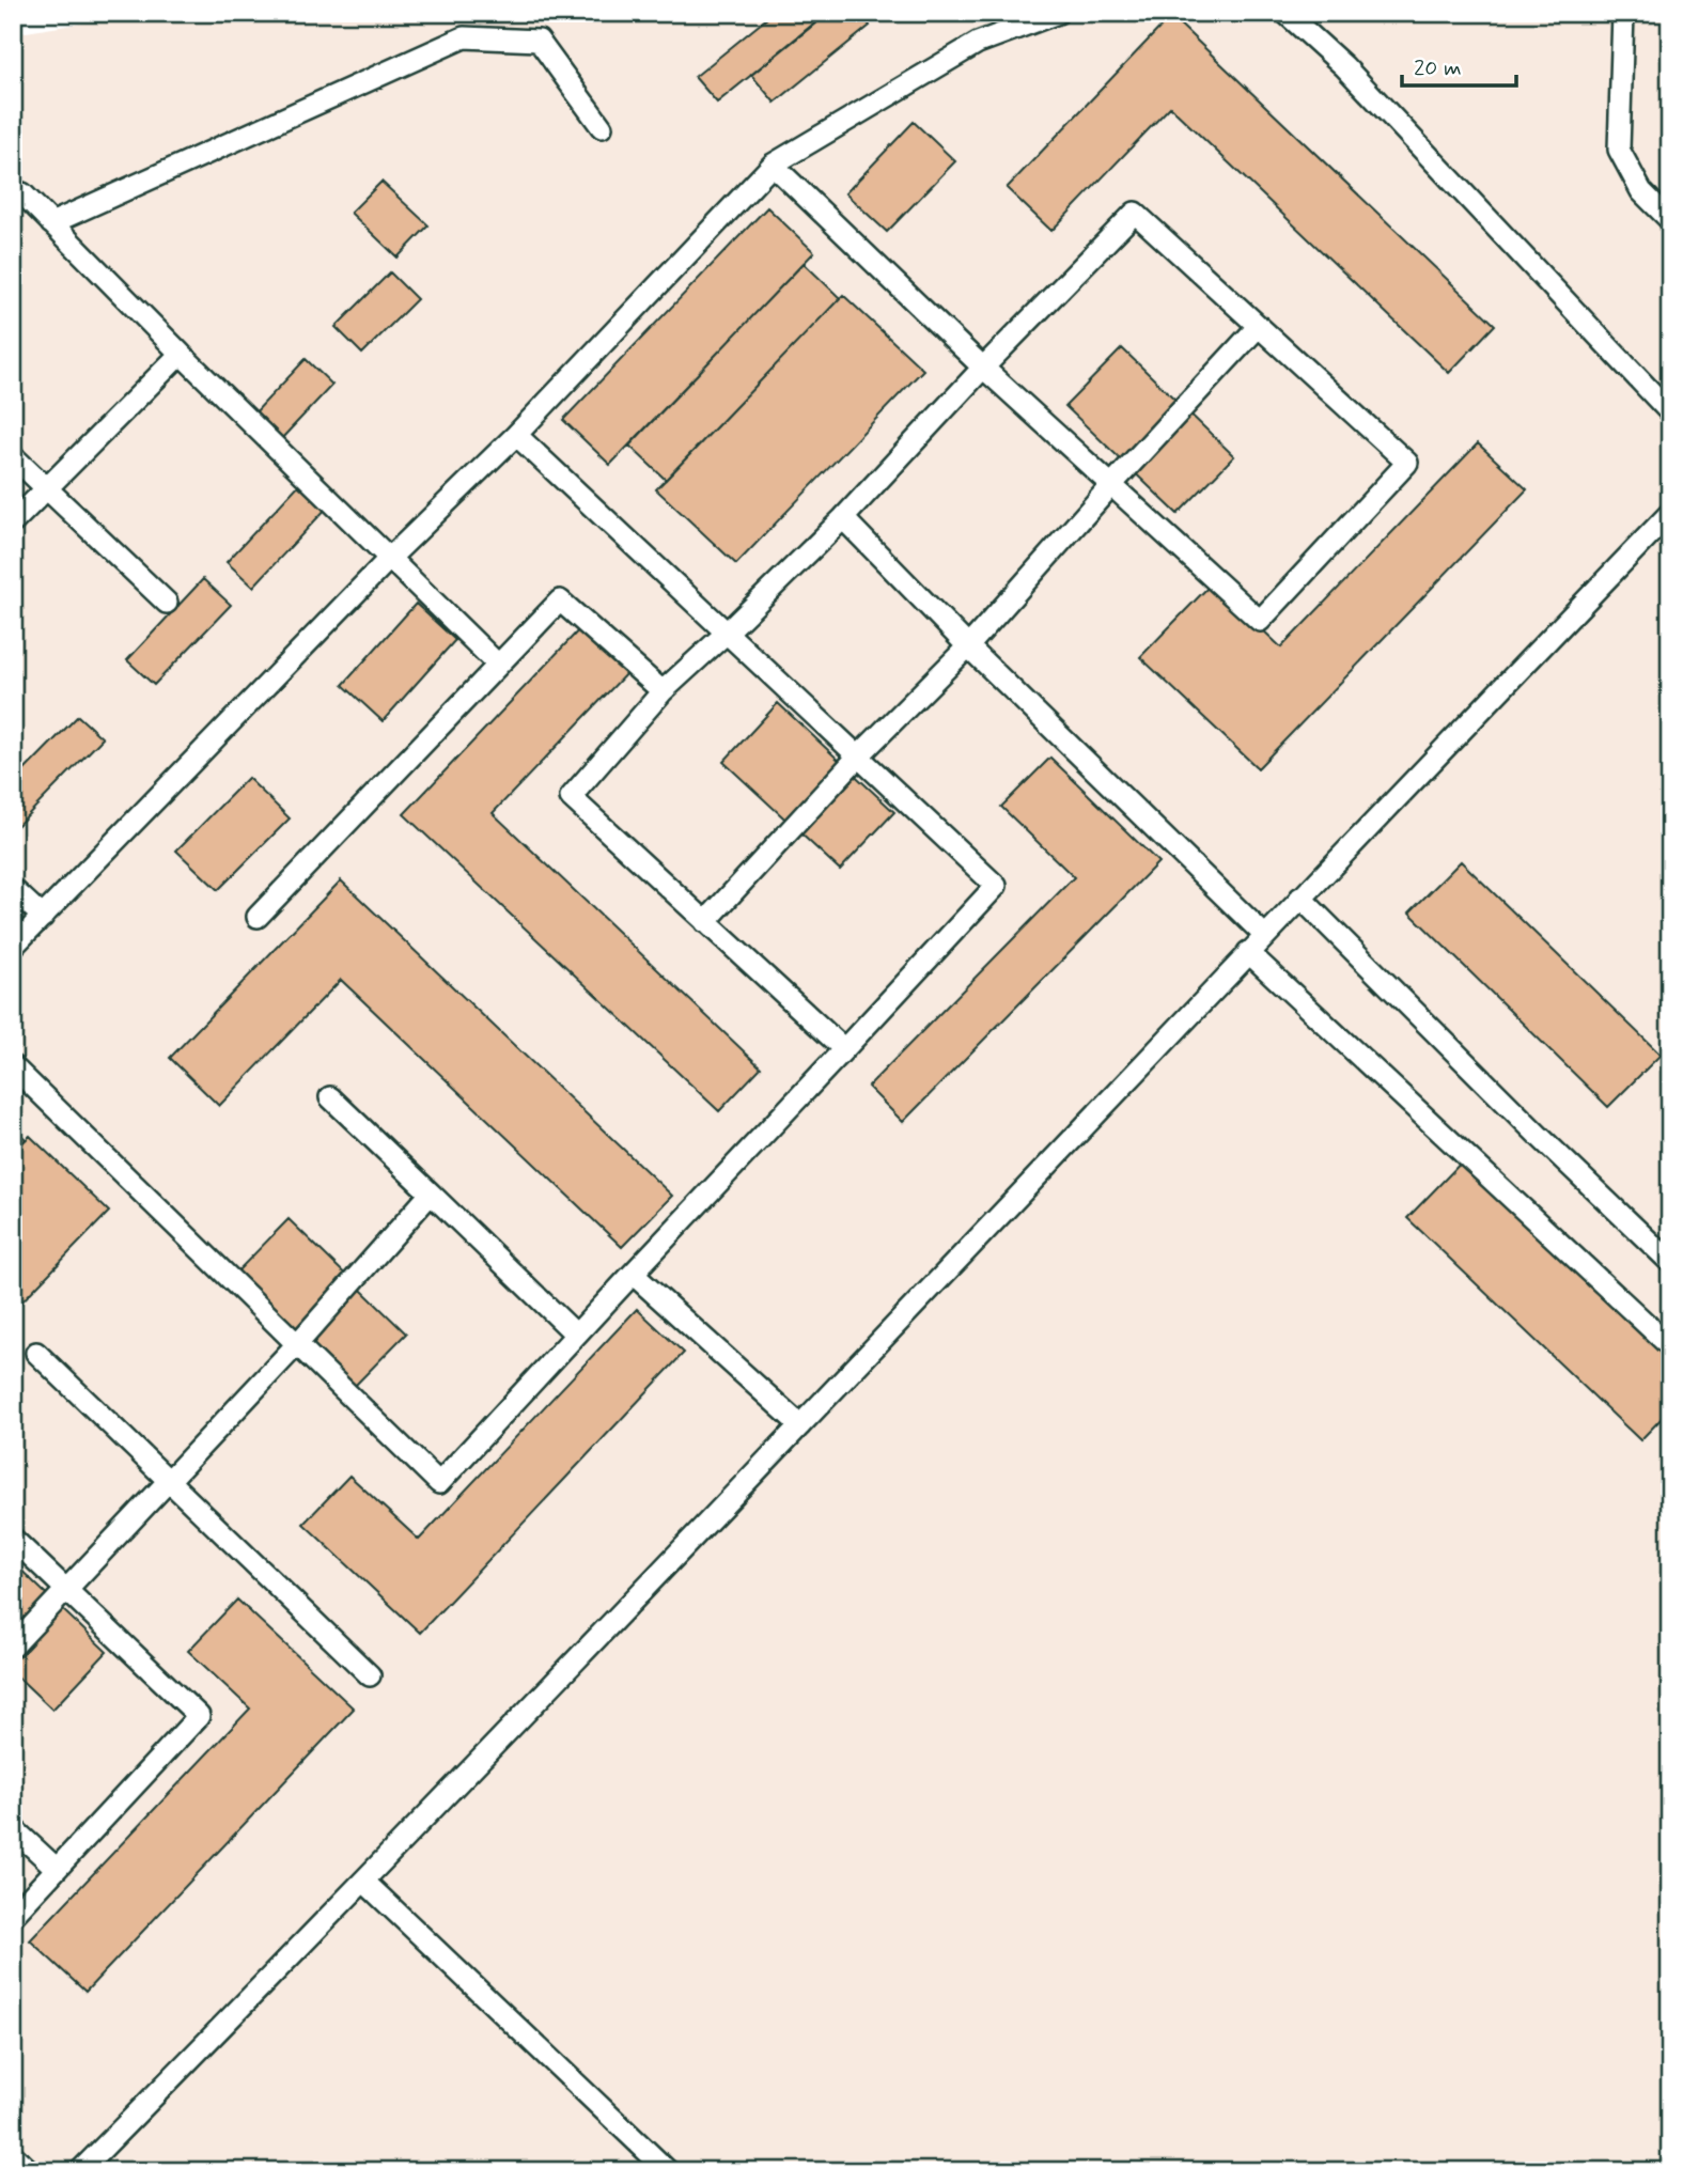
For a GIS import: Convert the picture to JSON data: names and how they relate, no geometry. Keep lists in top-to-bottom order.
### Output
{
  "scale_bar": "20 m"
}
